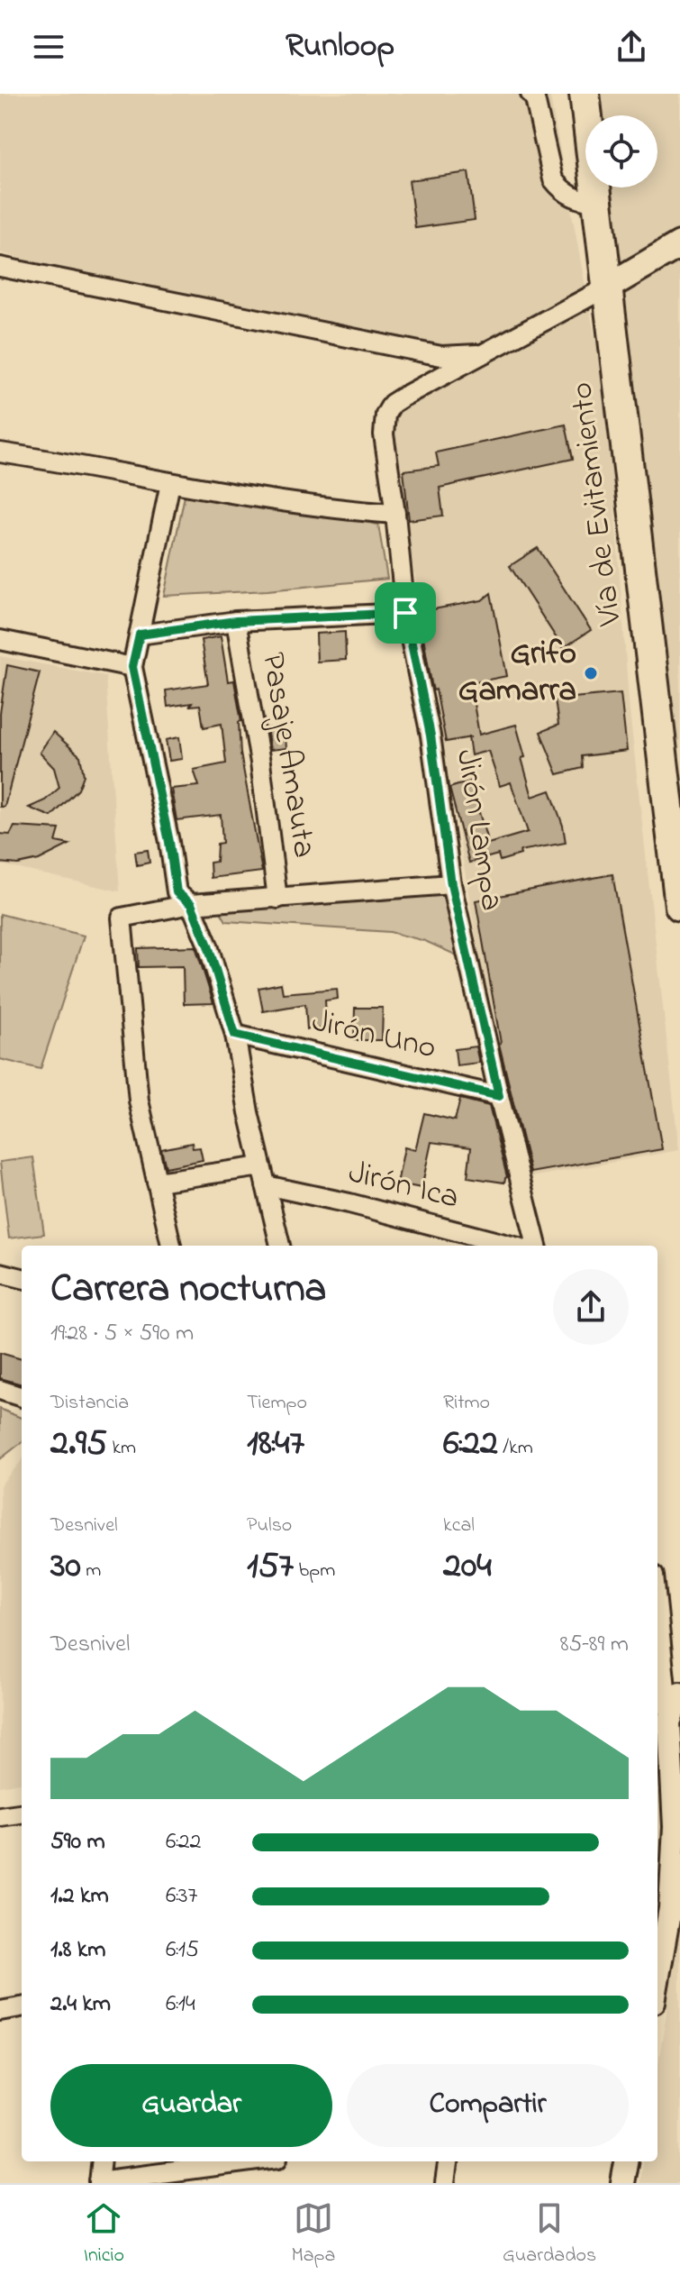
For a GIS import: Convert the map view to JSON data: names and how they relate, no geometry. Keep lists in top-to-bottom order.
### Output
{
  "streets": {
    "highway": ["Vía de Evitamiento"],
    "street": [
      "Pasaje Amauta",
      "Jirón Lampa",
      "Jirón Uno",
      "Jirón Ica"
    ]
  },
  "crossings": [
    ["Vía de Evitamiento", "Jirón Lampa"],
    ["Jirón Lampa", "Jirón Uno"]
  ],
  "places": ["Grifo Gamarra"],
  "page": {
    "header": "Runloop",
    "heading": ["Carrera nocturna", "19:28 · 5 × 590 m"],
    "stats": [
      ["Distancia", "2.95 km"],
      ["Tiempo", "18:47"],
      ["Ritmo", "6:22 /km"],
      ["Desnivel", "30 m"],
      ["Pulso", "157 bpm"],
      ["kcal", "204"]
    ],
    "chart": ["Desnivel", "85–89 m"],
    "list": [
      {
        "name": "590 m",
        "note": "6:22"
      },
      {
        "name": "1.2 km",
        "note": "6:37"
      },
      {
        "name": "1.8 km",
        "note": "6:15"
      },
      {
        "name": "2.4 km",
        "note": "6:14"
      }
    ],
    "buttons": ["Guardar", "Compartir"],
    "tabs": ["Inicio", "Mapa", "Guardados"]
  }
}
